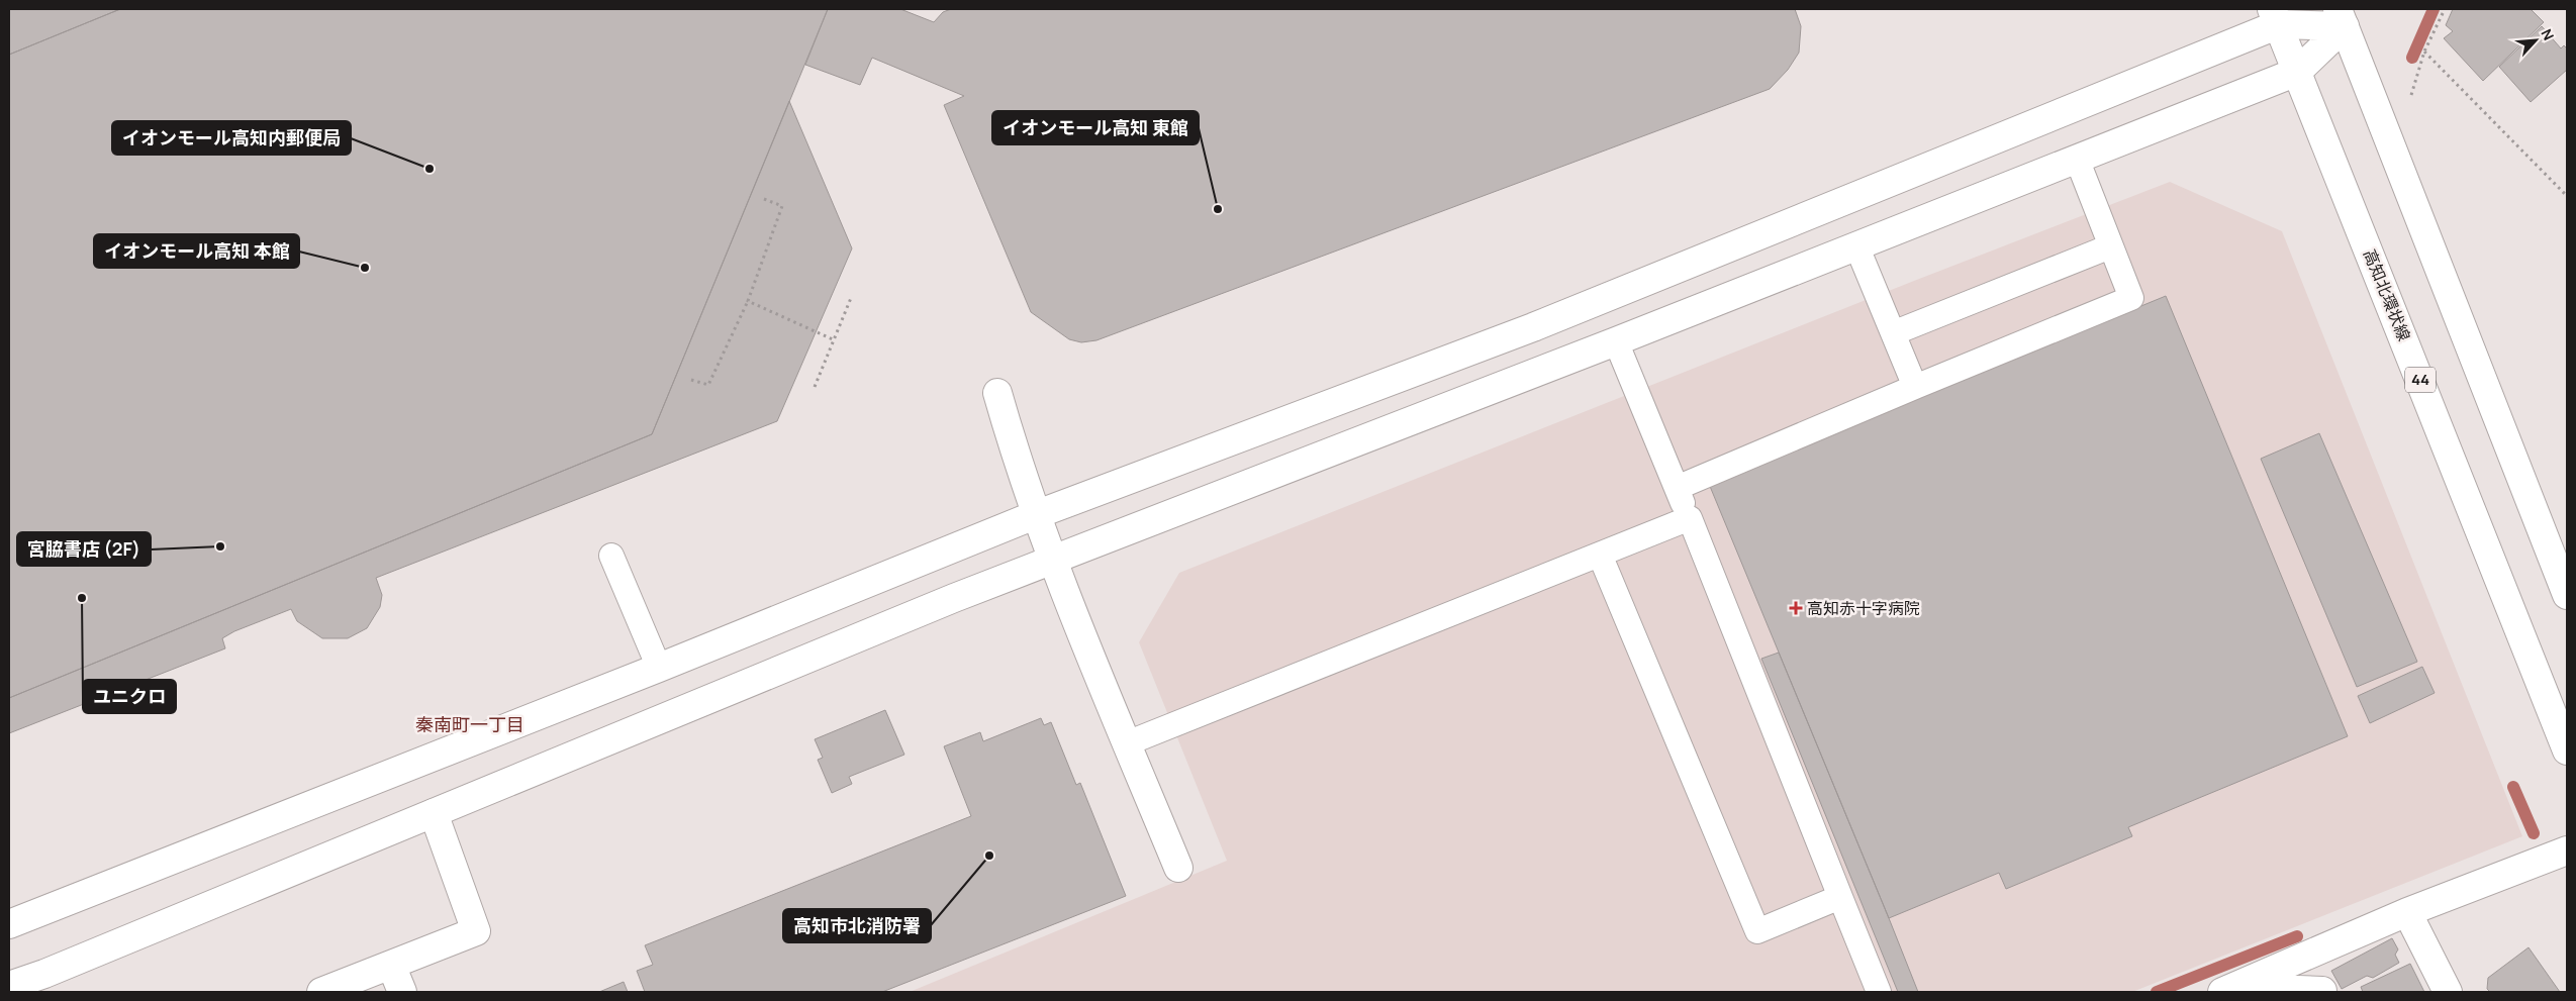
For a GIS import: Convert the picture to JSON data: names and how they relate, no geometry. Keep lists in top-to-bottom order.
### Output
{
  "streets": {
    "street": ["高知北環状線", "44"]
  },
  "districts": ["秦南町一丁目"],
  "places": {
    "other": [
      "イオンモール高知内郵便局",
      "イオンモール高知 東館",
      "イオンモール高知 本館",
      "宮脇書店 (2F)",
      "ユニクロ",
      "高知市北消防署"
    ],
    "health": ["高知赤十字病院"]
  },
  "north": "top right"
}
